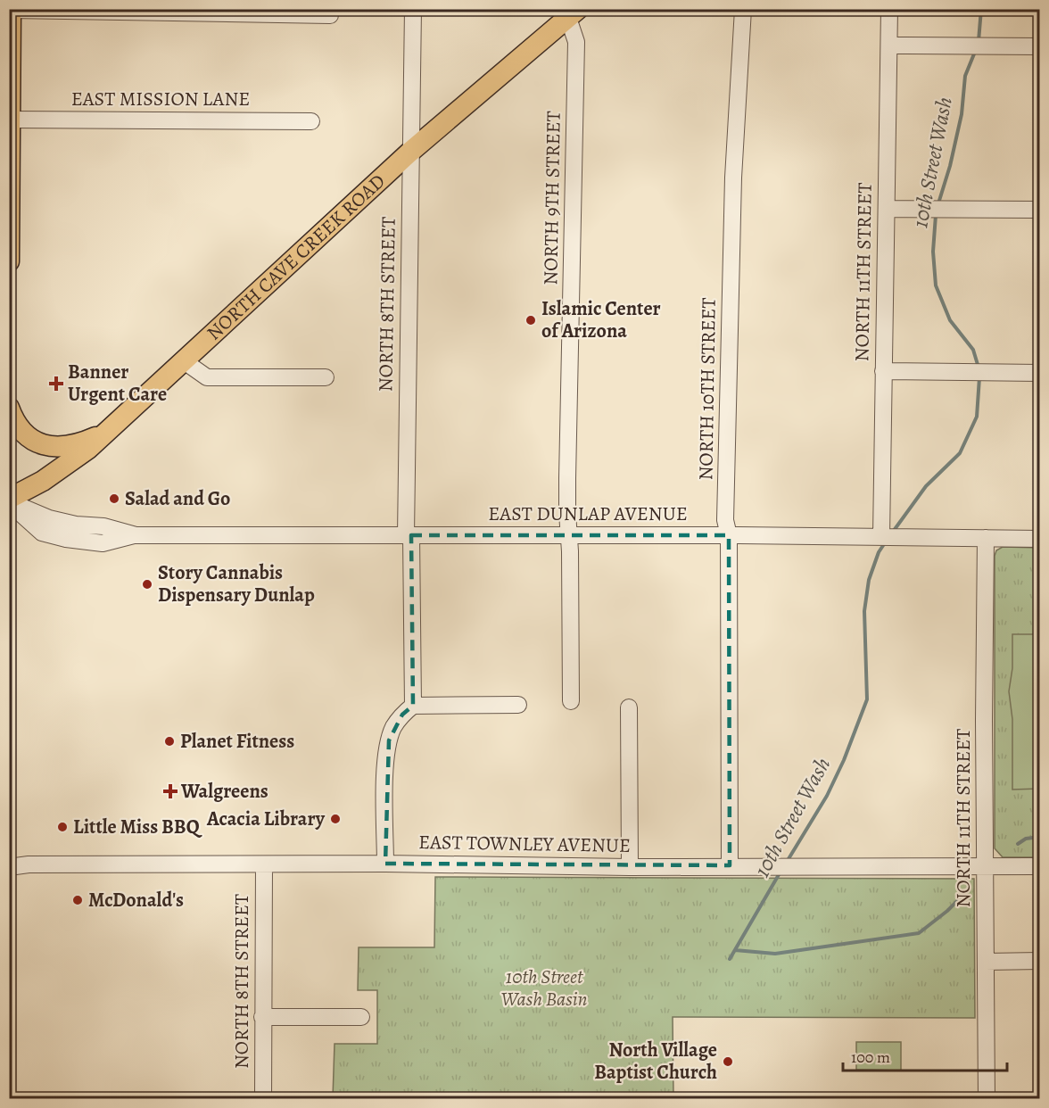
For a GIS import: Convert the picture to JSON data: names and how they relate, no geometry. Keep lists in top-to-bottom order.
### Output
{
  "streets": {
    "main road": ["NORTH CAVE CREEK ROAD"],
    "street": [
      "EAST MISSION LANE",
      "NORTH 9TH STREET",
      "NORTH 11TH STREET",
      "NORTH 8TH STREET",
      "NORTH 10TH STREET",
      "EAST DUNLAP AVENUE",
      "EAST TOWNLEY AVENUE"
    ]
  },
  "crossings": [
    ["NORTH 9TH STREET", "NORTH CAVE CREEK ROAD"],
    ["NORTH 9TH STREET", "EAST DUNLAP AVENUE"],
    ["NORTH CAVE CREEK ROAD", "NORTH 8TH STREET"],
    ["NORTH CAVE CREEK ROAD", "EAST DUNLAP AVENUE"],
    ["NORTH 11TH STREET", "EAST DUNLAP AVENUE"],
    ["NORTH 11TH STREET", "EAST TOWNLEY AVENUE"],
    ["NORTH 8TH STREET", "EAST DUNLAP AVENUE"],
    ["NORTH 8TH STREET", "EAST TOWNLEY AVENUE"],
    ["NORTH 10TH STREET", "EAST DUNLAP AVENUE"],
    ["NORTH 10TH STREET", "EAST TOWNLEY AVENUE"]
  ],
  "water": ["10th Street Wash"],
  "parks": ["10th Street Wash Basin"],
  "places": {
    "other": [
      "Islamic Center of Arizona",
      "Salad and Go",
      "Story Cannabis Dispensary Dunlap",
      "Planet Fitness",
      "Acacia Library",
      "Little Miss BBQ",
      "McDonald's",
      "North Village Baptist Church"
    ],
    "health": ["Banner Urgent Care", "Walgreens"]
  },
  "scale_bar": "100 m"
}
